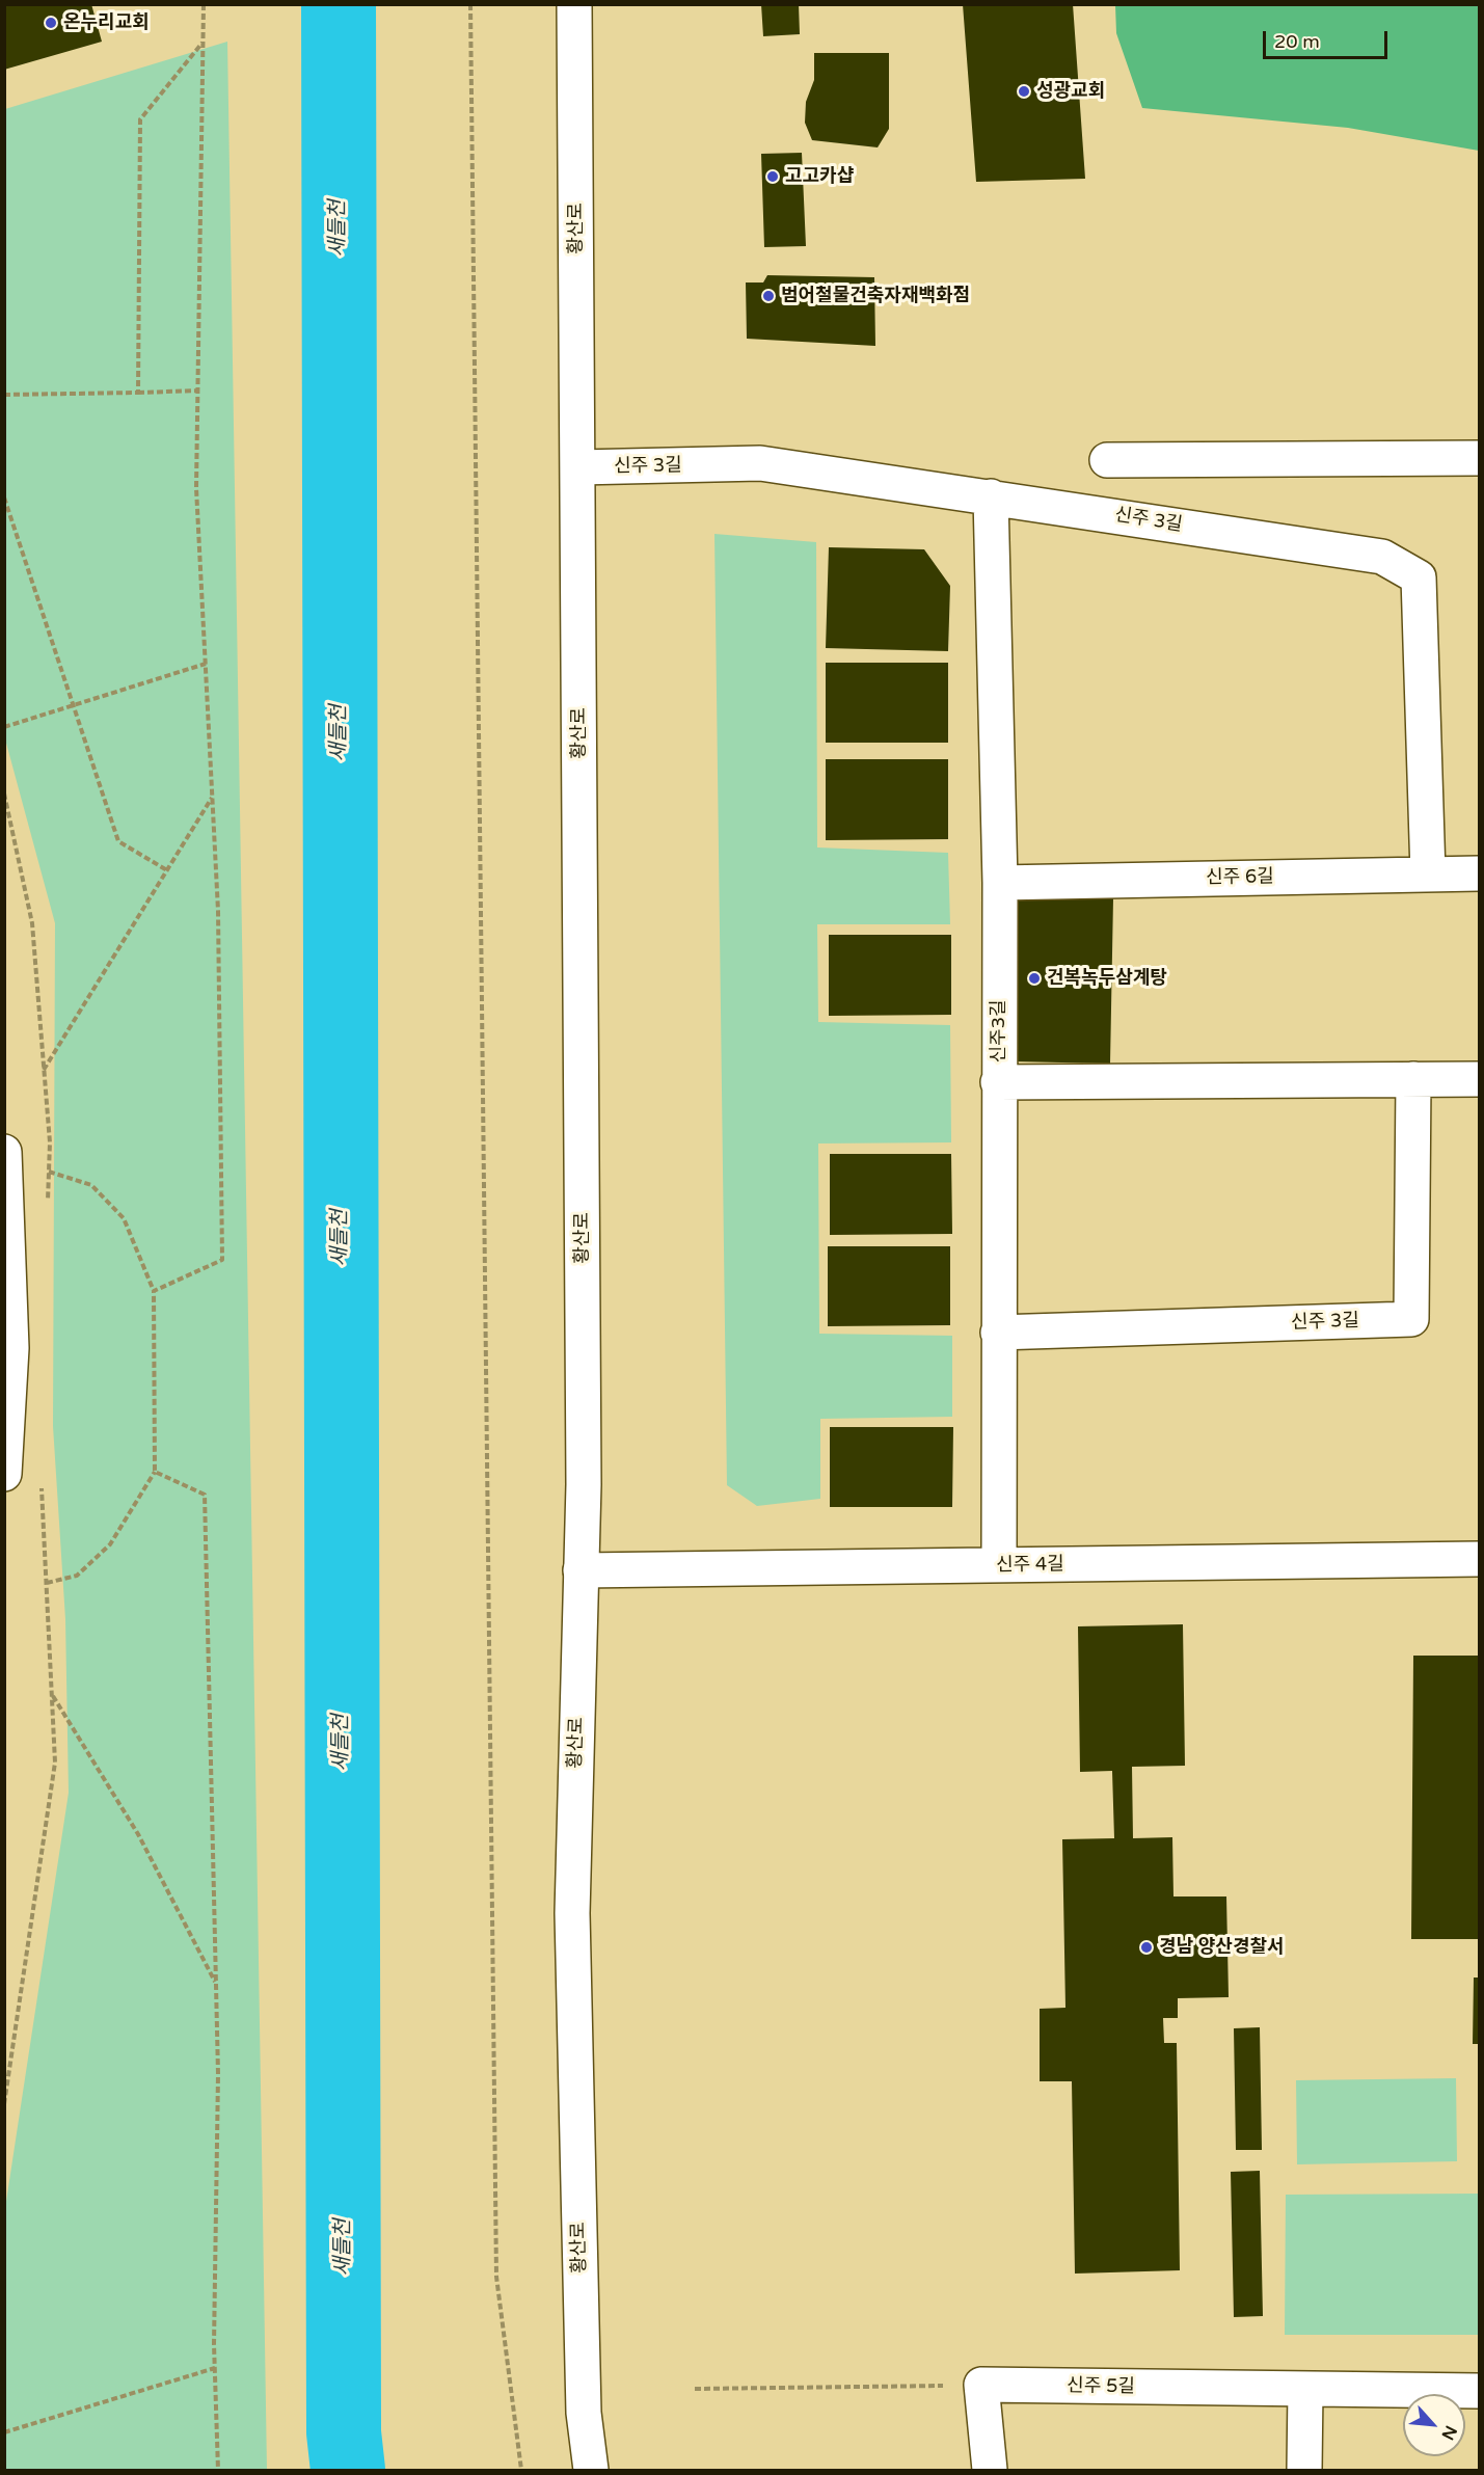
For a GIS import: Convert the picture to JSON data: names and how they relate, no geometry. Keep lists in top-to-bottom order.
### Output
{
  "streets": {
    "street": [
      "황산로",
      "신주 3길",
      "신주 6길",
      "신주3길",
      "신주 4길",
      "신주 5길"
    ]
  },
  "crossings": [
    ["황산로", "신주 3길"],
    ["황산로", "신주 4길"],
    ["신주 3길", "신주 6길"],
    ["신주 3길", "신주3길"],
    ["신주 6길", "신주3길"],
    ["신주3길", "신주 4길"]
  ],
  "water": ["새들천"],
  "places": [
    "온누리교회",
    "성광교회",
    "고고카샵",
    "범어철물건축자재백화점",
    "건복녹두삼계탕",
    "경남 양산경찰서"
  ],
  "scale_bar": "20 m",
  "north": "bottom right"
}
